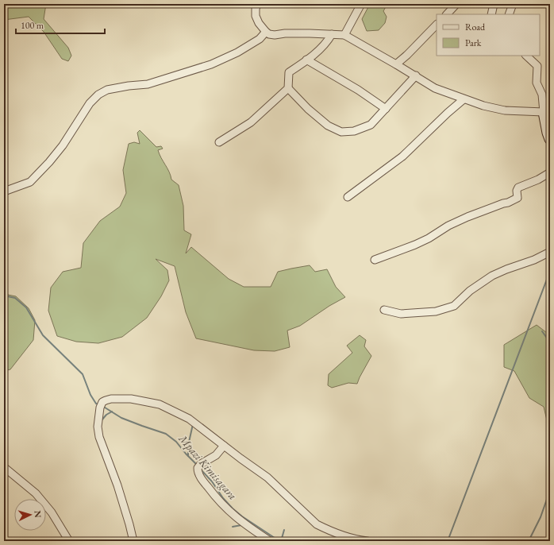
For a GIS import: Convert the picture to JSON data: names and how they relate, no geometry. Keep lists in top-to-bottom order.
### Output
{
  "water": ["Mpazi Kimisagara"],
  "legend": ["Road", "Park"],
  "scale_bar": "100 m",
  "north": "right"
}
